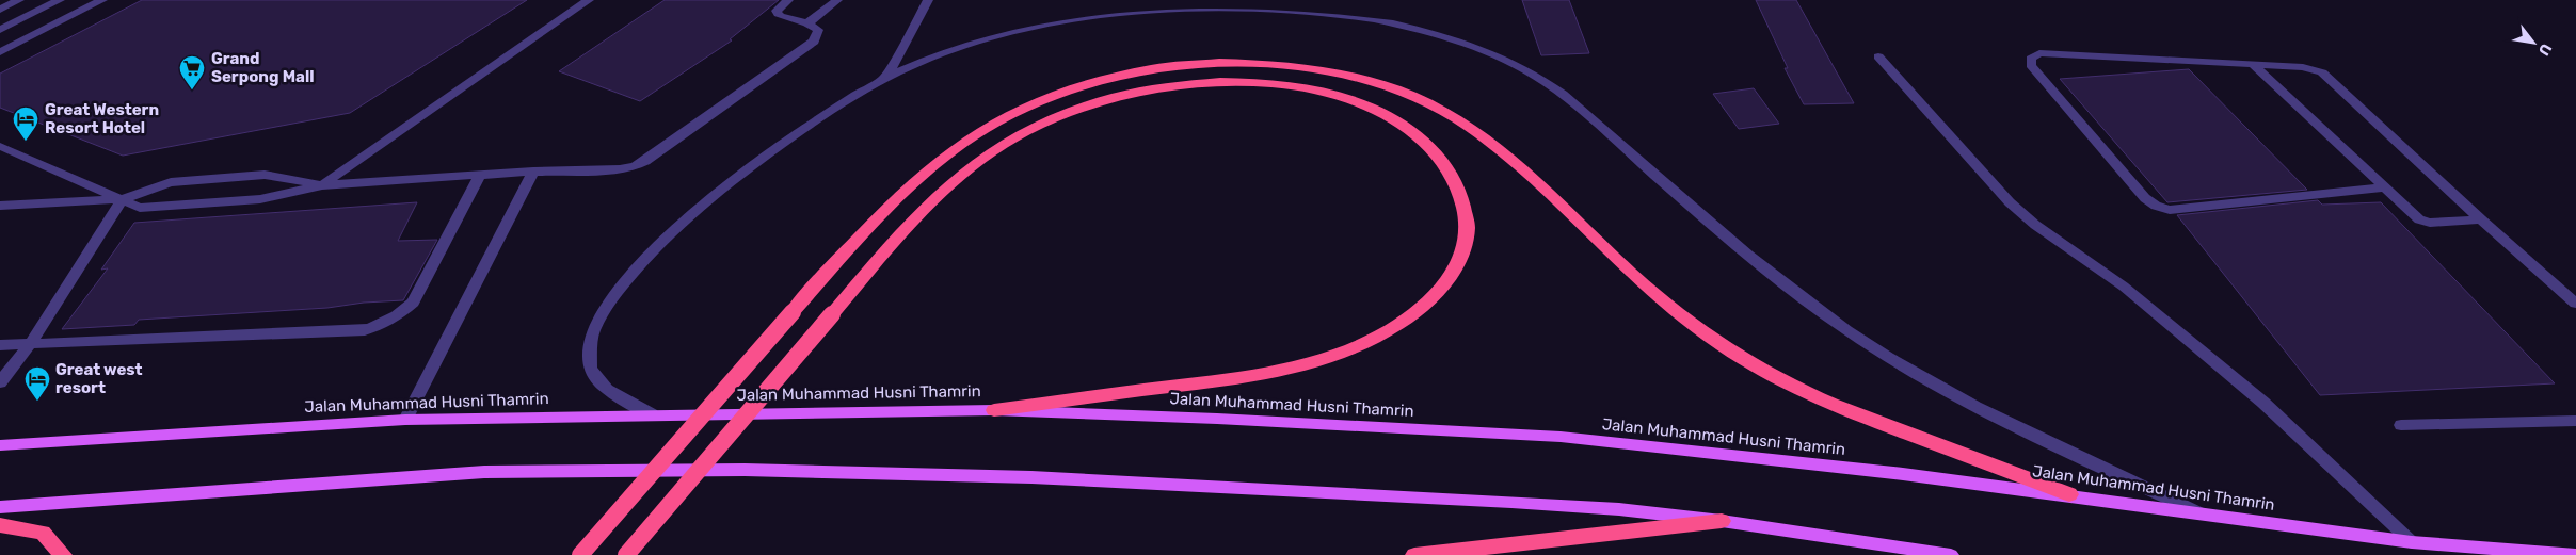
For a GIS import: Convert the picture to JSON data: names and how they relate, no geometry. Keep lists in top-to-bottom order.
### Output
{
  "streets": {
    "main road": ["Jalan Muhammad Husni Thamrin"]
  },
  "places": {
    "supermarket": ["Grand Serpong Mall"],
    "hotel": ["Great Western Resort Hotel", "Great west resort"]
  },
  "north": "bottom right"
}
